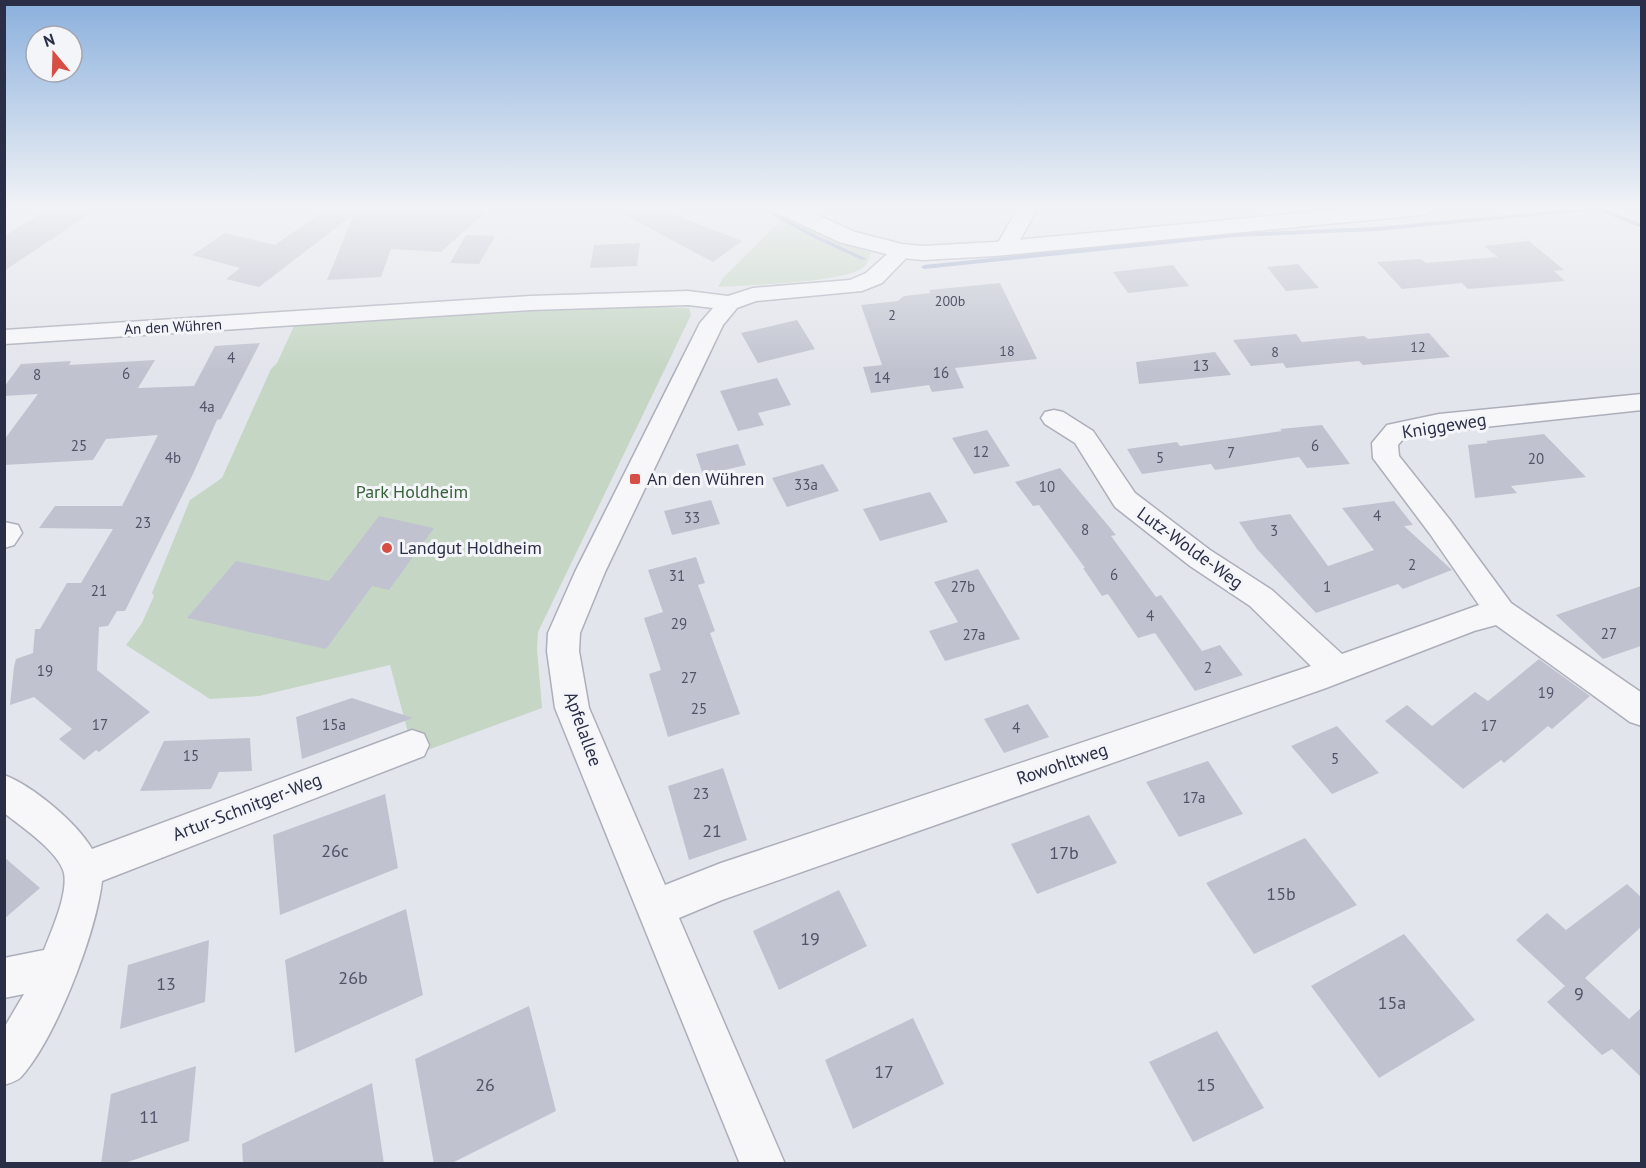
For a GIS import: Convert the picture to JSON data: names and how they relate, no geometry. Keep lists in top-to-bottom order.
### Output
{
  "streets": {
    "street": [
      "An den Wühren",
      "Kniggeweg",
      "Lutz-Wolde-Weg",
      "Apfelallee",
      "Rowohltweg",
      "Artur-Schnitger-Weg"
    ]
  },
  "crossings": [
    ["An den Wühren", "Apfelallee"],
    ["Kniggeweg", "Rowohltweg"],
    ["Lutz-Wolde-Weg", "Rowohltweg"],
    ["Apfelallee", "Rowohltweg"]
  ],
  "parks": ["Park Holdheim"],
  "places": {
    "transit": ["An den Wühren"],
    "other": ["Landgut Holdheim"]
  },
  "house_numbers": [
    "200b",
    "2",
    "12",
    "18",
    "8",
    "4",
    "13",
    "16",
    "6",
    "8",
    "14",
    "4a",
    "25",
    "6",
    "12",
    "7",
    "4b",
    "5",
    "20",
    "33a",
    "10",
    "4",
    "33",
    "23",
    "8",
    "3",
    "2",
    "6",
    "31",
    "27b",
    "1",
    "21",
    "4",
    "29",
    "27",
    "27a",
    "2",
    "19",
    "27",
    "19",
    "25",
    "17",
    "15a",
    "17",
    "4",
    "15",
    "5",
    "23",
    "17a",
    "21",
    "26c",
    "17b",
    "15b",
    "19",
    "26b",
    "13",
    "9",
    "15a",
    "17",
    "26",
    "15",
    "11"
  ],
  "north": "top"
}
